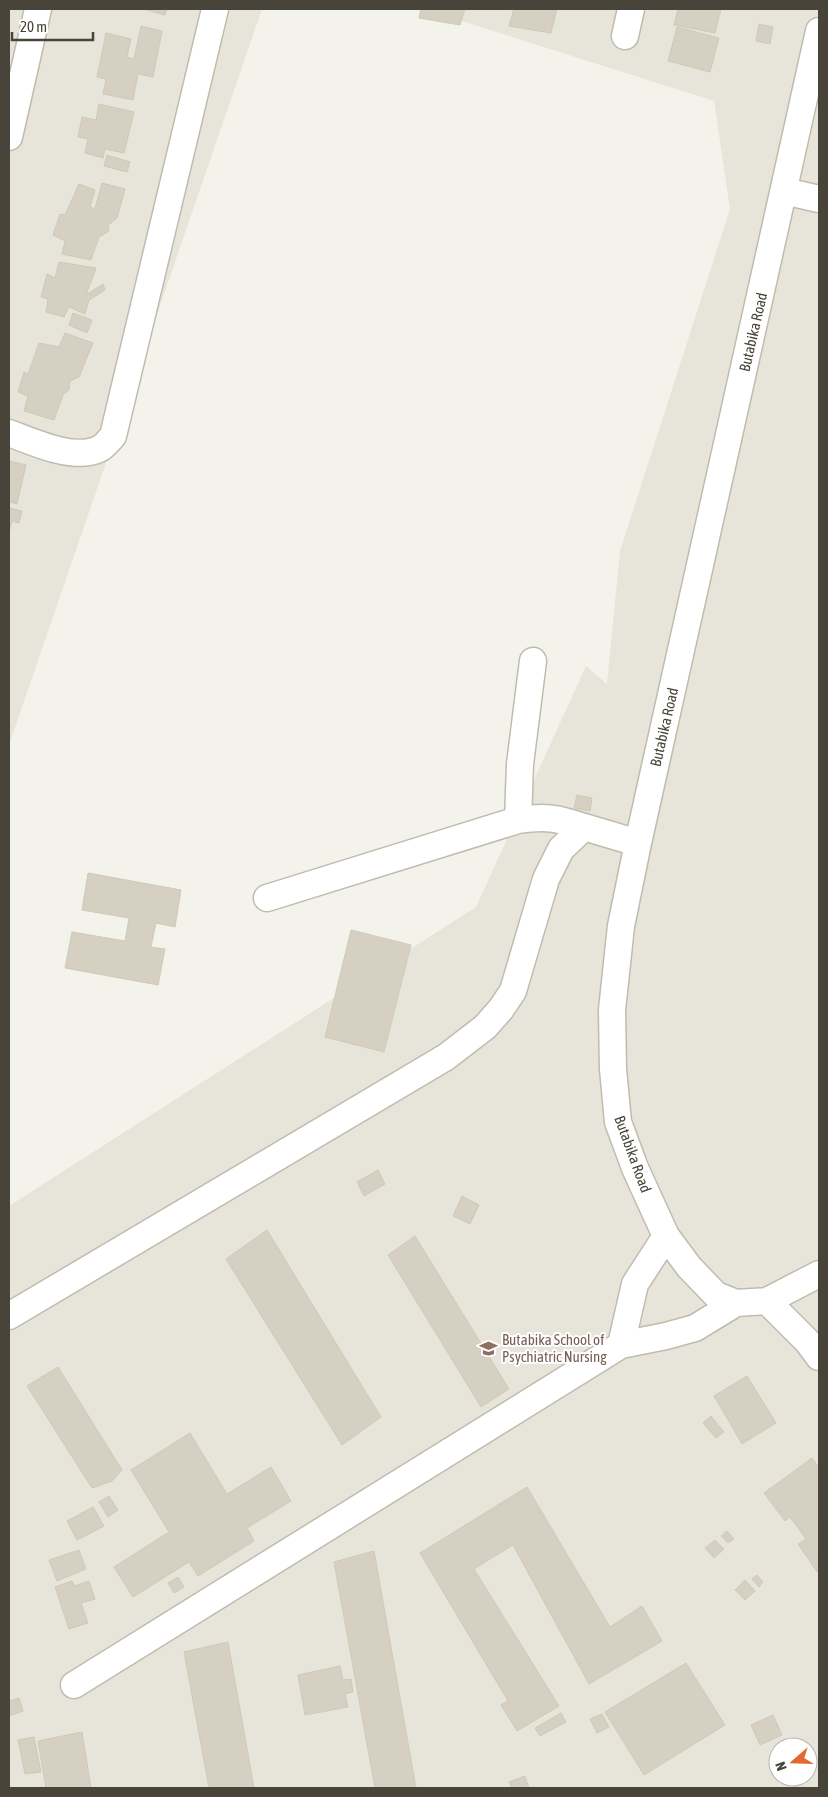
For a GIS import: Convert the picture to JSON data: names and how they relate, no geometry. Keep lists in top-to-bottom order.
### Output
{
  "streets": {
    "street": ["Butabika Road"]
  },
  "places": {
    "school or university": ["Butabika School of Psychiatric Nursing"]
  },
  "scale_bar": "20 m",
  "north": "left"
}
